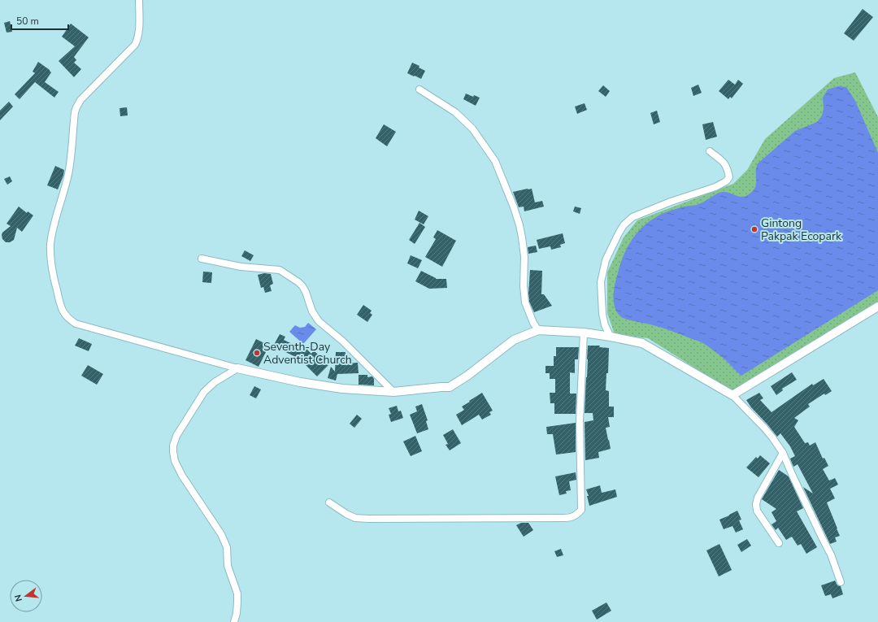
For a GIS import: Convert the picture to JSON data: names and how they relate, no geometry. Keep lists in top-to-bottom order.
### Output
{
  "places": ["Gintong Pakpak Ecopark", "Seventh-Day Adventist Church"],
  "scale_bar": "50 m",
  "north": "left"
}
